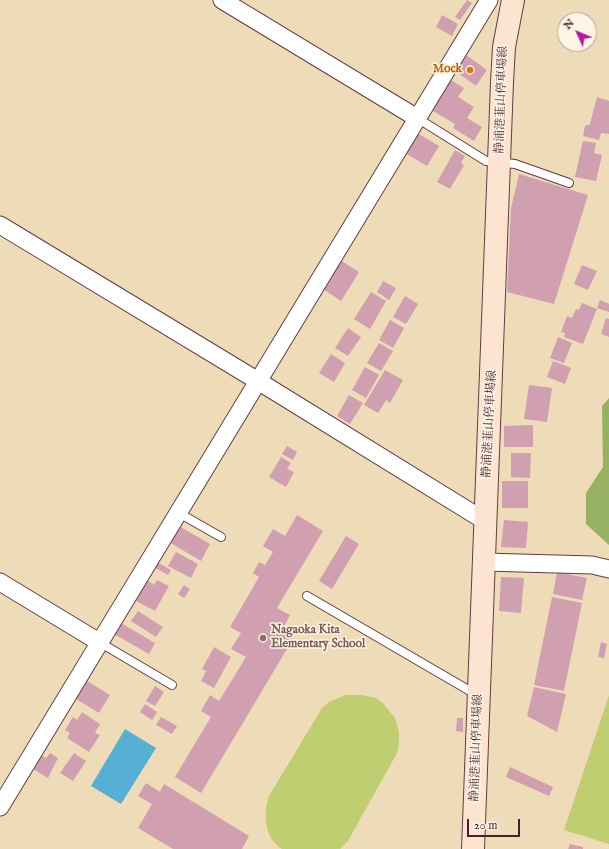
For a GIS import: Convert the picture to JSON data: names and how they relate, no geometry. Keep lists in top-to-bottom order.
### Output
{
  "streets": {
    "main road": ["静浦港韮山停車場線"]
  },
  "places": ["Mock", "Nagaoka Kita Elementary School"],
  "scale_bar": "20 m",
  "north": "top left"
}
